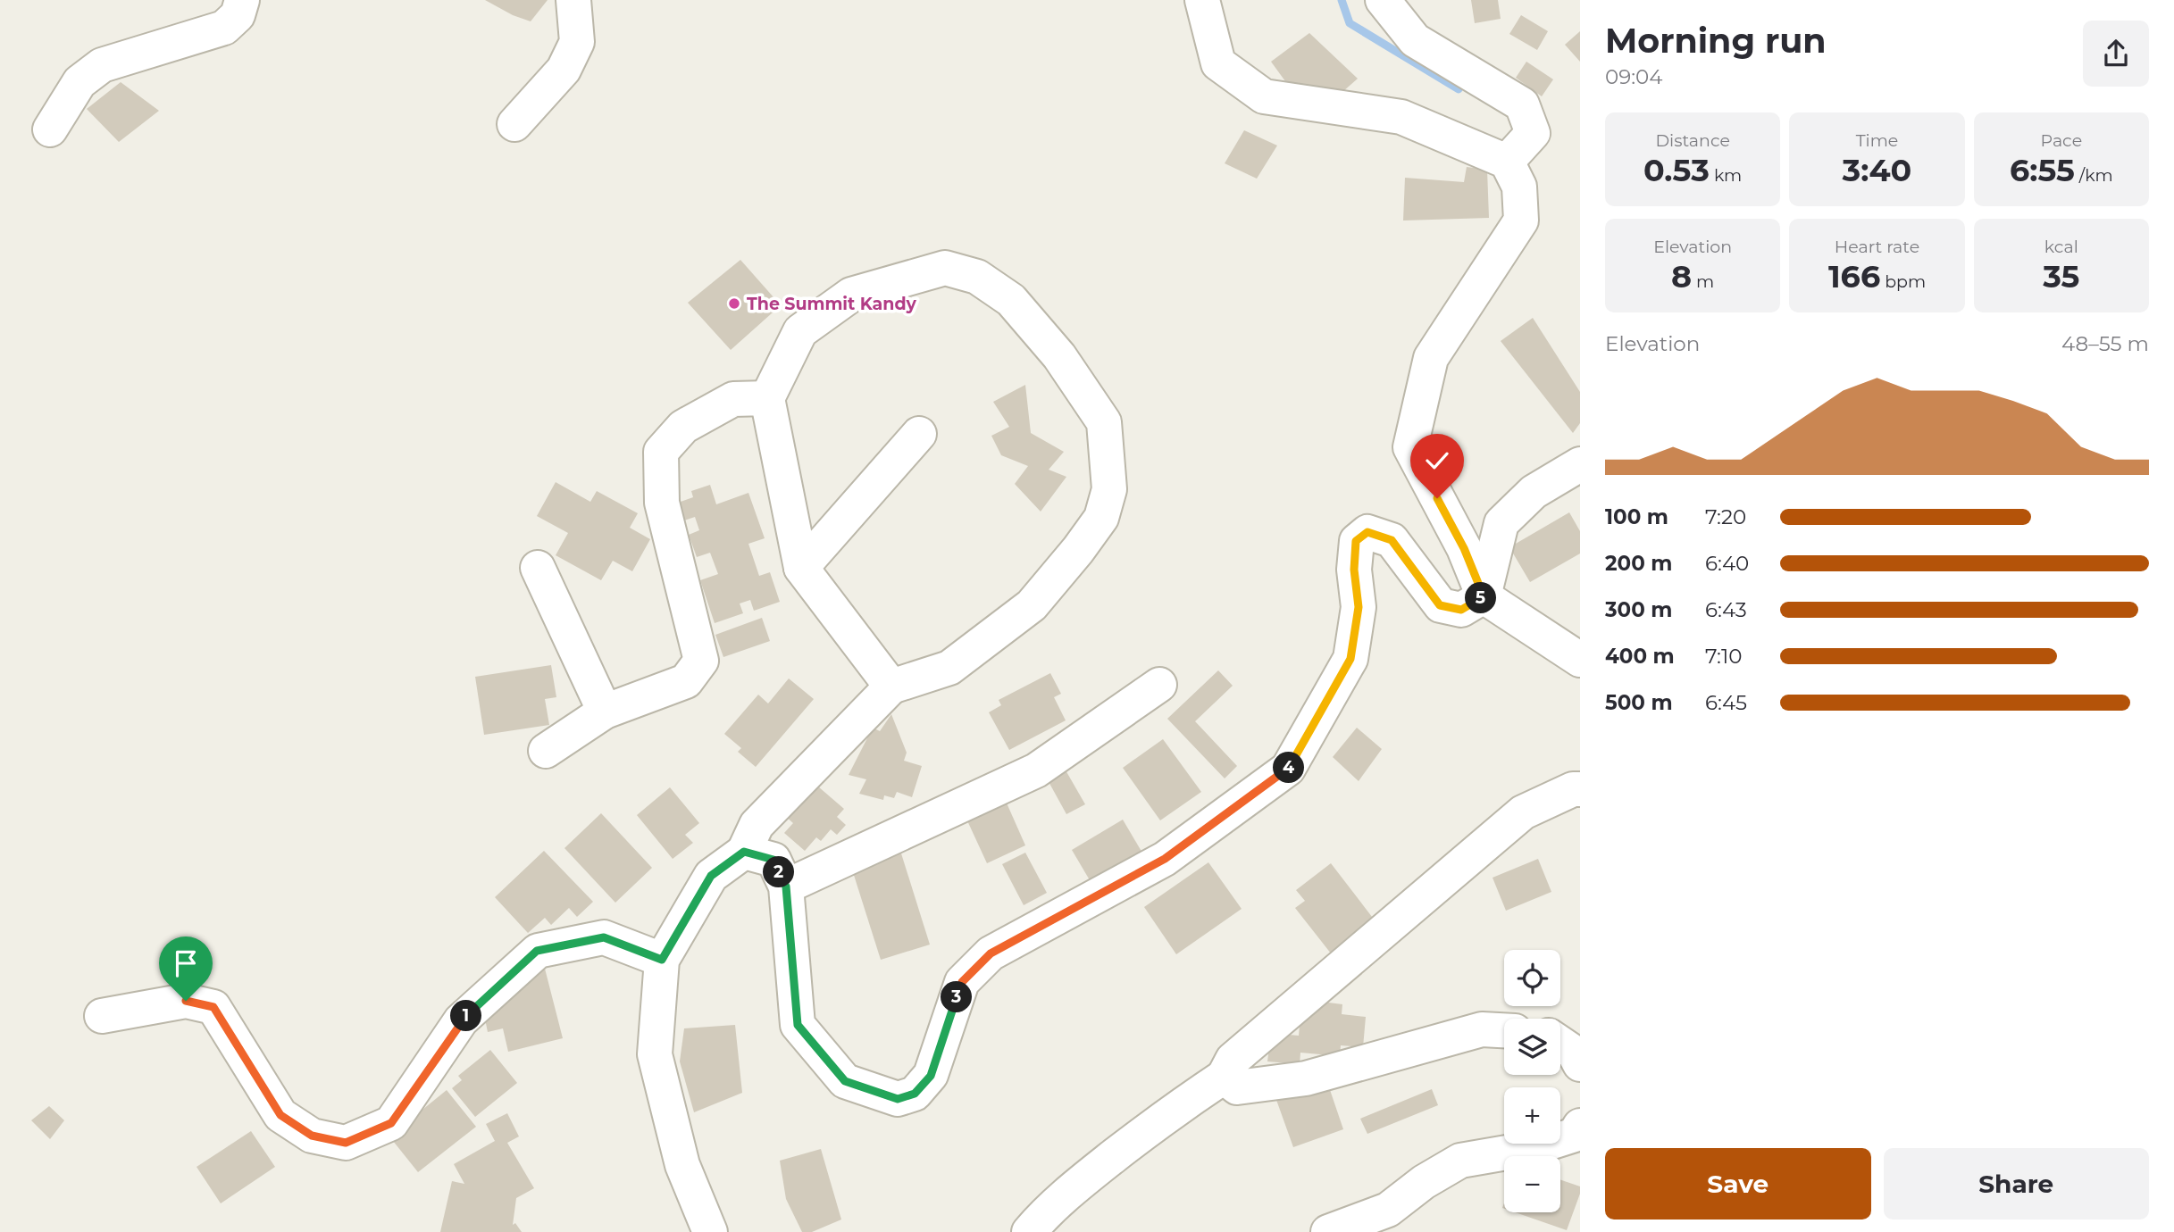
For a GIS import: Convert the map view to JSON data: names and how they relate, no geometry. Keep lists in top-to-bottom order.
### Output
{
  "places": ["The Summit Kandy"],
  "page": {
    "heading": ["Morning run", "09:04"],
    "stats": [
      ["Distance", "0.53 km"],
      ["Time", "3:40"],
      ["Pace", "6:55 /km"],
      ["Elevation", "8 m"],
      ["Heart rate", "166 bpm"],
      ["kcal", "35"]
    ],
    "chart": ["Elevation", "48–55 m"],
    "list": [
      {
        "name": "100 m",
        "note": "7:20"
      },
      {
        "name": "200 m",
        "note": "6:40"
      },
      {
        "name": "300 m",
        "note": "6:43"
      },
      {
        "name": "400 m",
        "note": "7:10"
      },
      {
        "name": "500 m",
        "note": "6:45"
      }
    ],
    "pins": [
      "5",
      "4",
      "2",
      "3",
      "1"
    ],
    "map_buttons": ["+", "−"],
    "buttons": ["Save", "Share"]
  }
}
